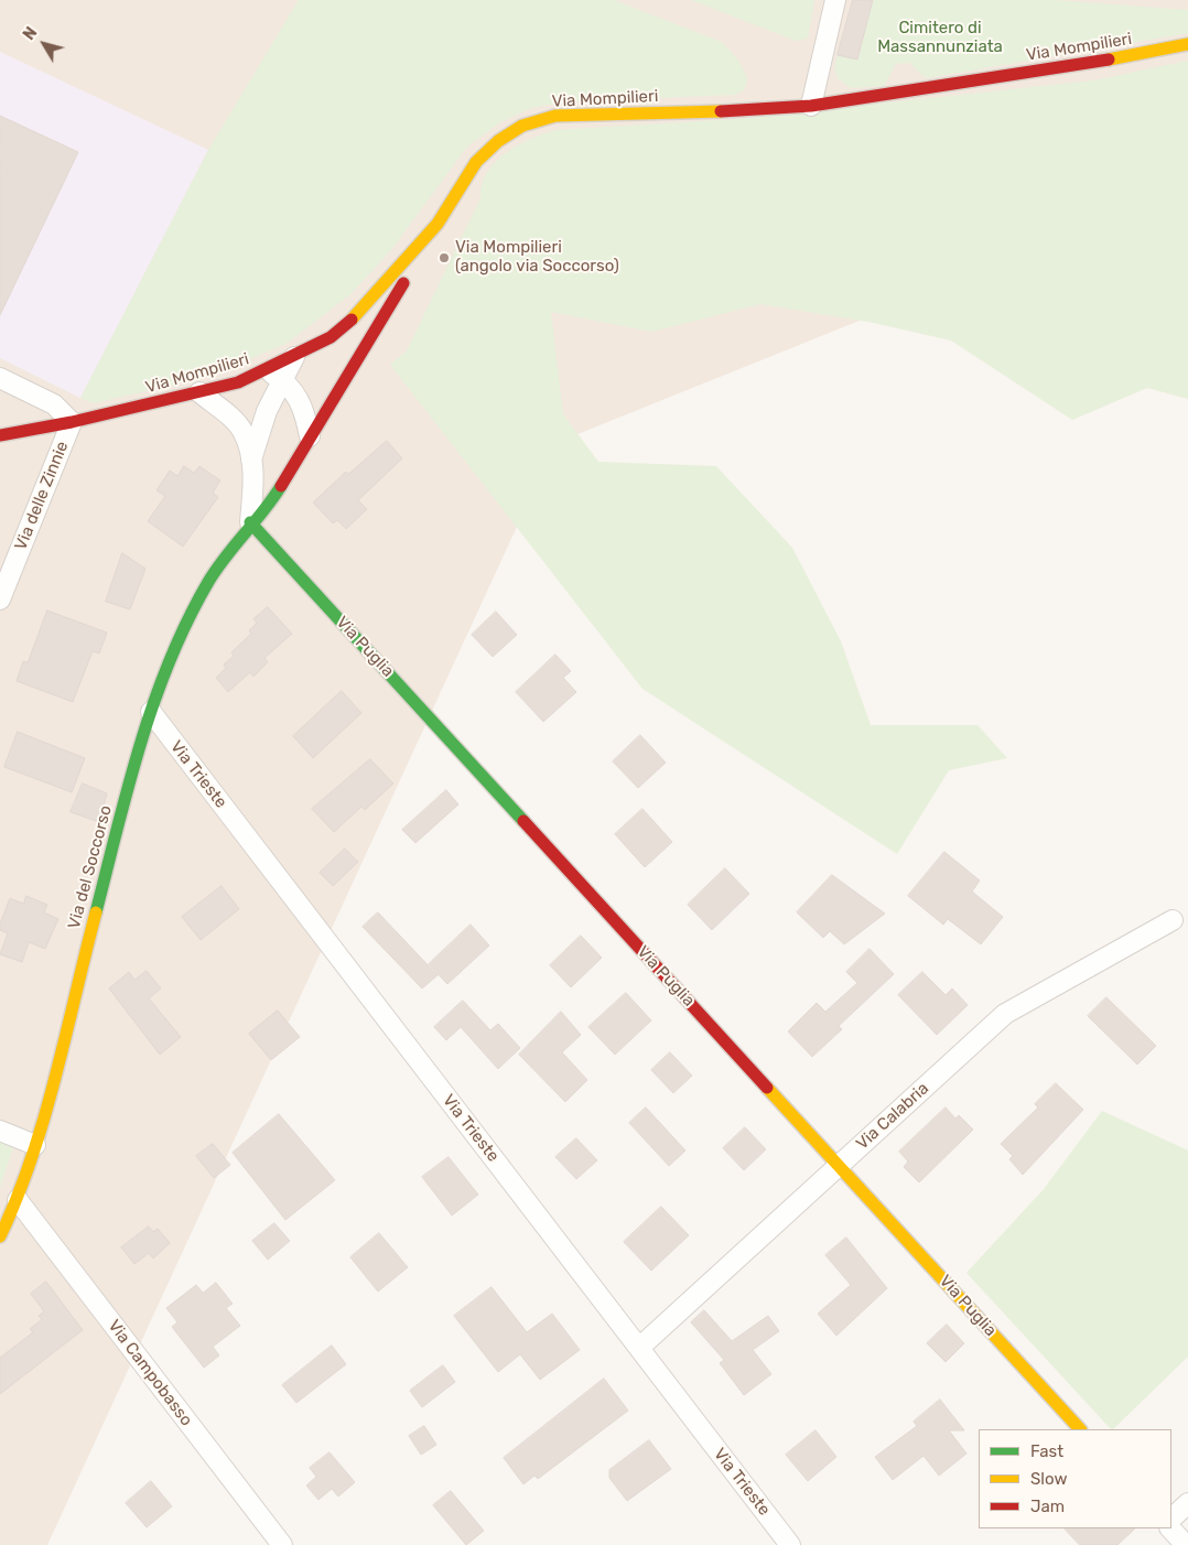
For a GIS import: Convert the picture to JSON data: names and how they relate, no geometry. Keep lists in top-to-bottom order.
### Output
{
  "streets": {
    "street": [
      "Via Mompilieri",
      "Via delle Zinnie",
      "Via Puglia",
      "Via Trieste",
      "Via del Soccorso",
      "Via Calabria",
      "Via Campobasso"
    ]
  },
  "crossings": [
    ["Via Mompilieri", "Via delle Zinnie"],
    ["Via Mompilieri", "Via del Soccorso"],
    ["Via Puglia", "Via del Soccorso"],
    ["Via Puglia", "Via Calabria"],
    ["Via Trieste", "Via del Soccorso"],
    ["Via Trieste", "Via Calabria"],
    ["Via del Soccorso", "Via Campobasso"]
  ],
  "parks": ["Cimitero di Massannunziata"],
  "places": ["Via Mompilieri (angolo via Soccorso)"],
  "legend": ["Fast", "Slow", "Jam"],
  "north": "top left"
}
